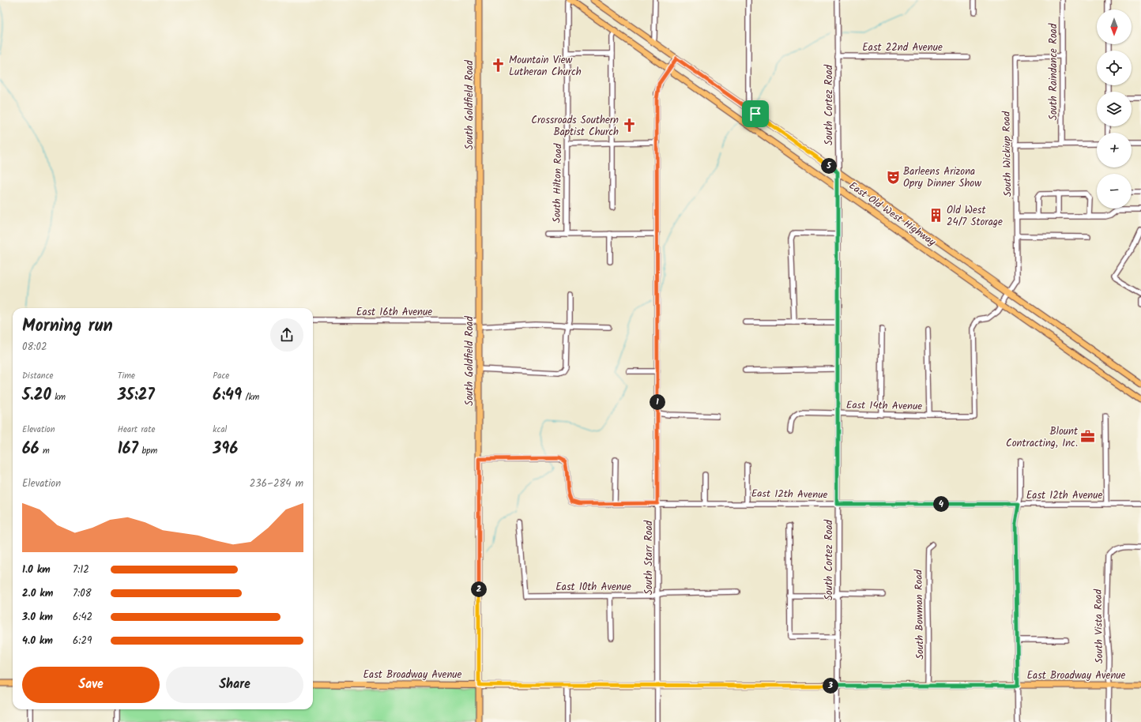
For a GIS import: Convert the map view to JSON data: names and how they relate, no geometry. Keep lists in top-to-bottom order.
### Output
{
  "streets": {
    "main road": ["South Goldfield Road", "East Old West Highway", "East Broadway Avenue"],
    "street": [
      "East 22nd Avenue",
      "South Raindance Road",
      "South Cortez Road",
      "South Wickiup Road",
      "South Hilton Road",
      "East 16th Avenue",
      "East 14th Avenue",
      "East 12th Avenue",
      "South Starr Road",
      "East 10th Avenue",
      "South Bowman Road",
      "South Vista Road"
    ]
  },
  "crossings": [
    ["East 22nd Avenue", "South Cortez Road"],
    ["South Raindance Road", "South Wickiup Road"],
    ["South Goldfield Road", "East 16th Avenue"],
    ["South Goldfield Road", "East 12th Avenue"],
    ["South Goldfield Road", "East Broadway Avenue"],
    ["South Cortez Road", "East Old West Highway"],
    ["South Cortez Road", "East 14th Avenue"],
    ["South Cortez Road", "East 12th Avenue"],
    ["South Cortez Road", "East Broadway Avenue"],
    ["South Wickiup Road", "East Old West Highway"],
    ["South Wickiup Road", "East 14th Avenue"],
    ["South Hilton Road", "East Old West Highway"],
    ["East Old West Highway", "South Starr Road"],
    ["East 12th Avenue", "South Starr Road"],
    ["South Starr Road", "East 10th Avenue"],
    ["South Starr Road", "East Broadway Avenue"],
    ["South Bowman Road", "East Broadway Avenue"],
    ["South Vista Road", "East Broadway Avenue"]
  ],
  "places": {
    "church": ["Mountain View Lutheran Church", "Crossroads Southern Baptist Church"],
    "theatre": ["Barleens Arizona Opry Dinner Show"],
    "building": ["Old West 24/7 Storage"],
    "office": ["Blount Contracting, Inc."]
  },
  "north": "bottom",
  "page": {
    "map_buttons": ["+", "−"],
    "pins": [
      "5",
      "1",
      "4",
      "2",
      "3"
    ],
    "heading": ["Morning run", "08:02"],
    "stats": [
      ["Distance", "5.20 km"],
      ["Time", "35:27"],
      ["Pace", "6:49 /km"],
      ["Elevation", "66 m"],
      ["Heart rate", "167 bpm"],
      ["kcal", "396"]
    ],
    "chart": ["Elevation", "236–284 m"],
    "list": [
      {
        "name": "1.0 km",
        "note": "7:12"
      },
      {
        "name": "2.0 km",
        "note": "7:08"
      },
      {
        "name": "3.0 km",
        "note": "6:42"
      },
      {
        "name": "4.0 km",
        "note": "6:29"
      }
    ],
    "buttons": ["Save", "Share"]
  }
}
